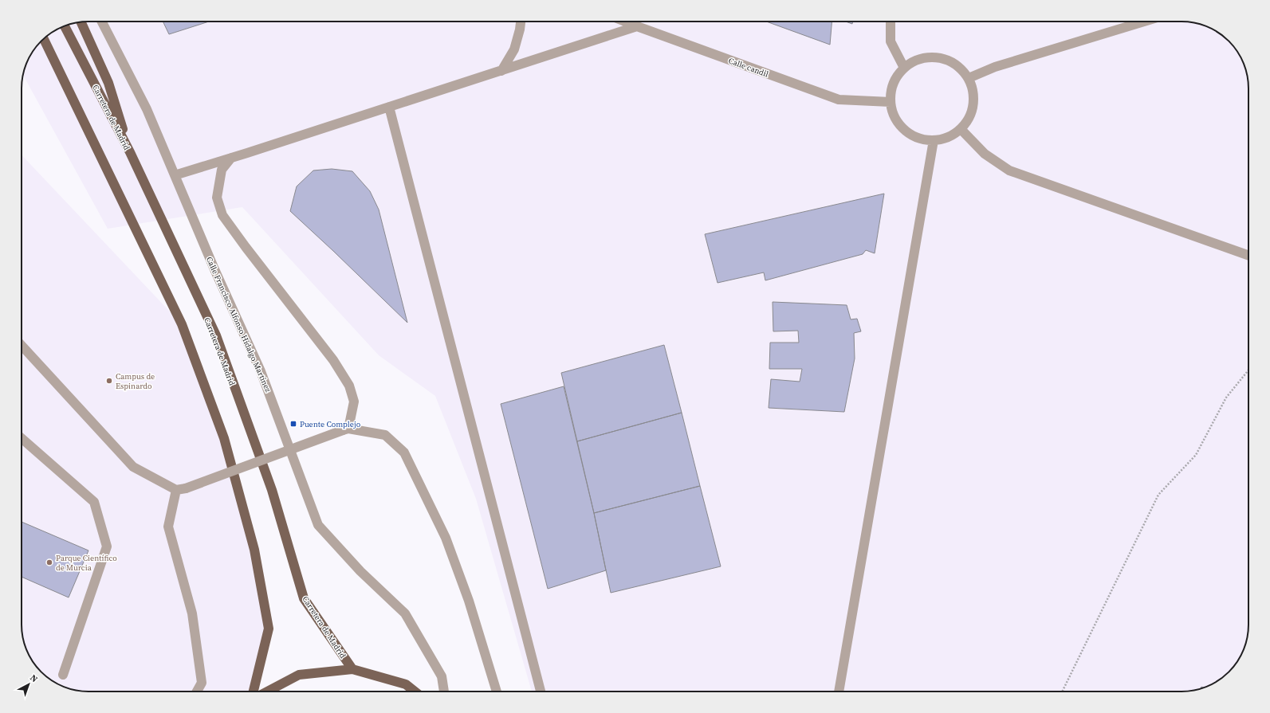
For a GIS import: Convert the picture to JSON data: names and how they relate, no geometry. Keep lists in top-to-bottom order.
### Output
{
  "streets": {
    "main road": ["Carretera de Madrid"],
    "street": ["Calle candil", "Calle Francisco Alfonso Hidalgo Martínez"]
  },
  "places": {
    "other": ["Campus de Espinardo", "Parque Científico de Murcia"],
    "transit": ["Puente Complejo"]
  },
  "north": "top right"
}
